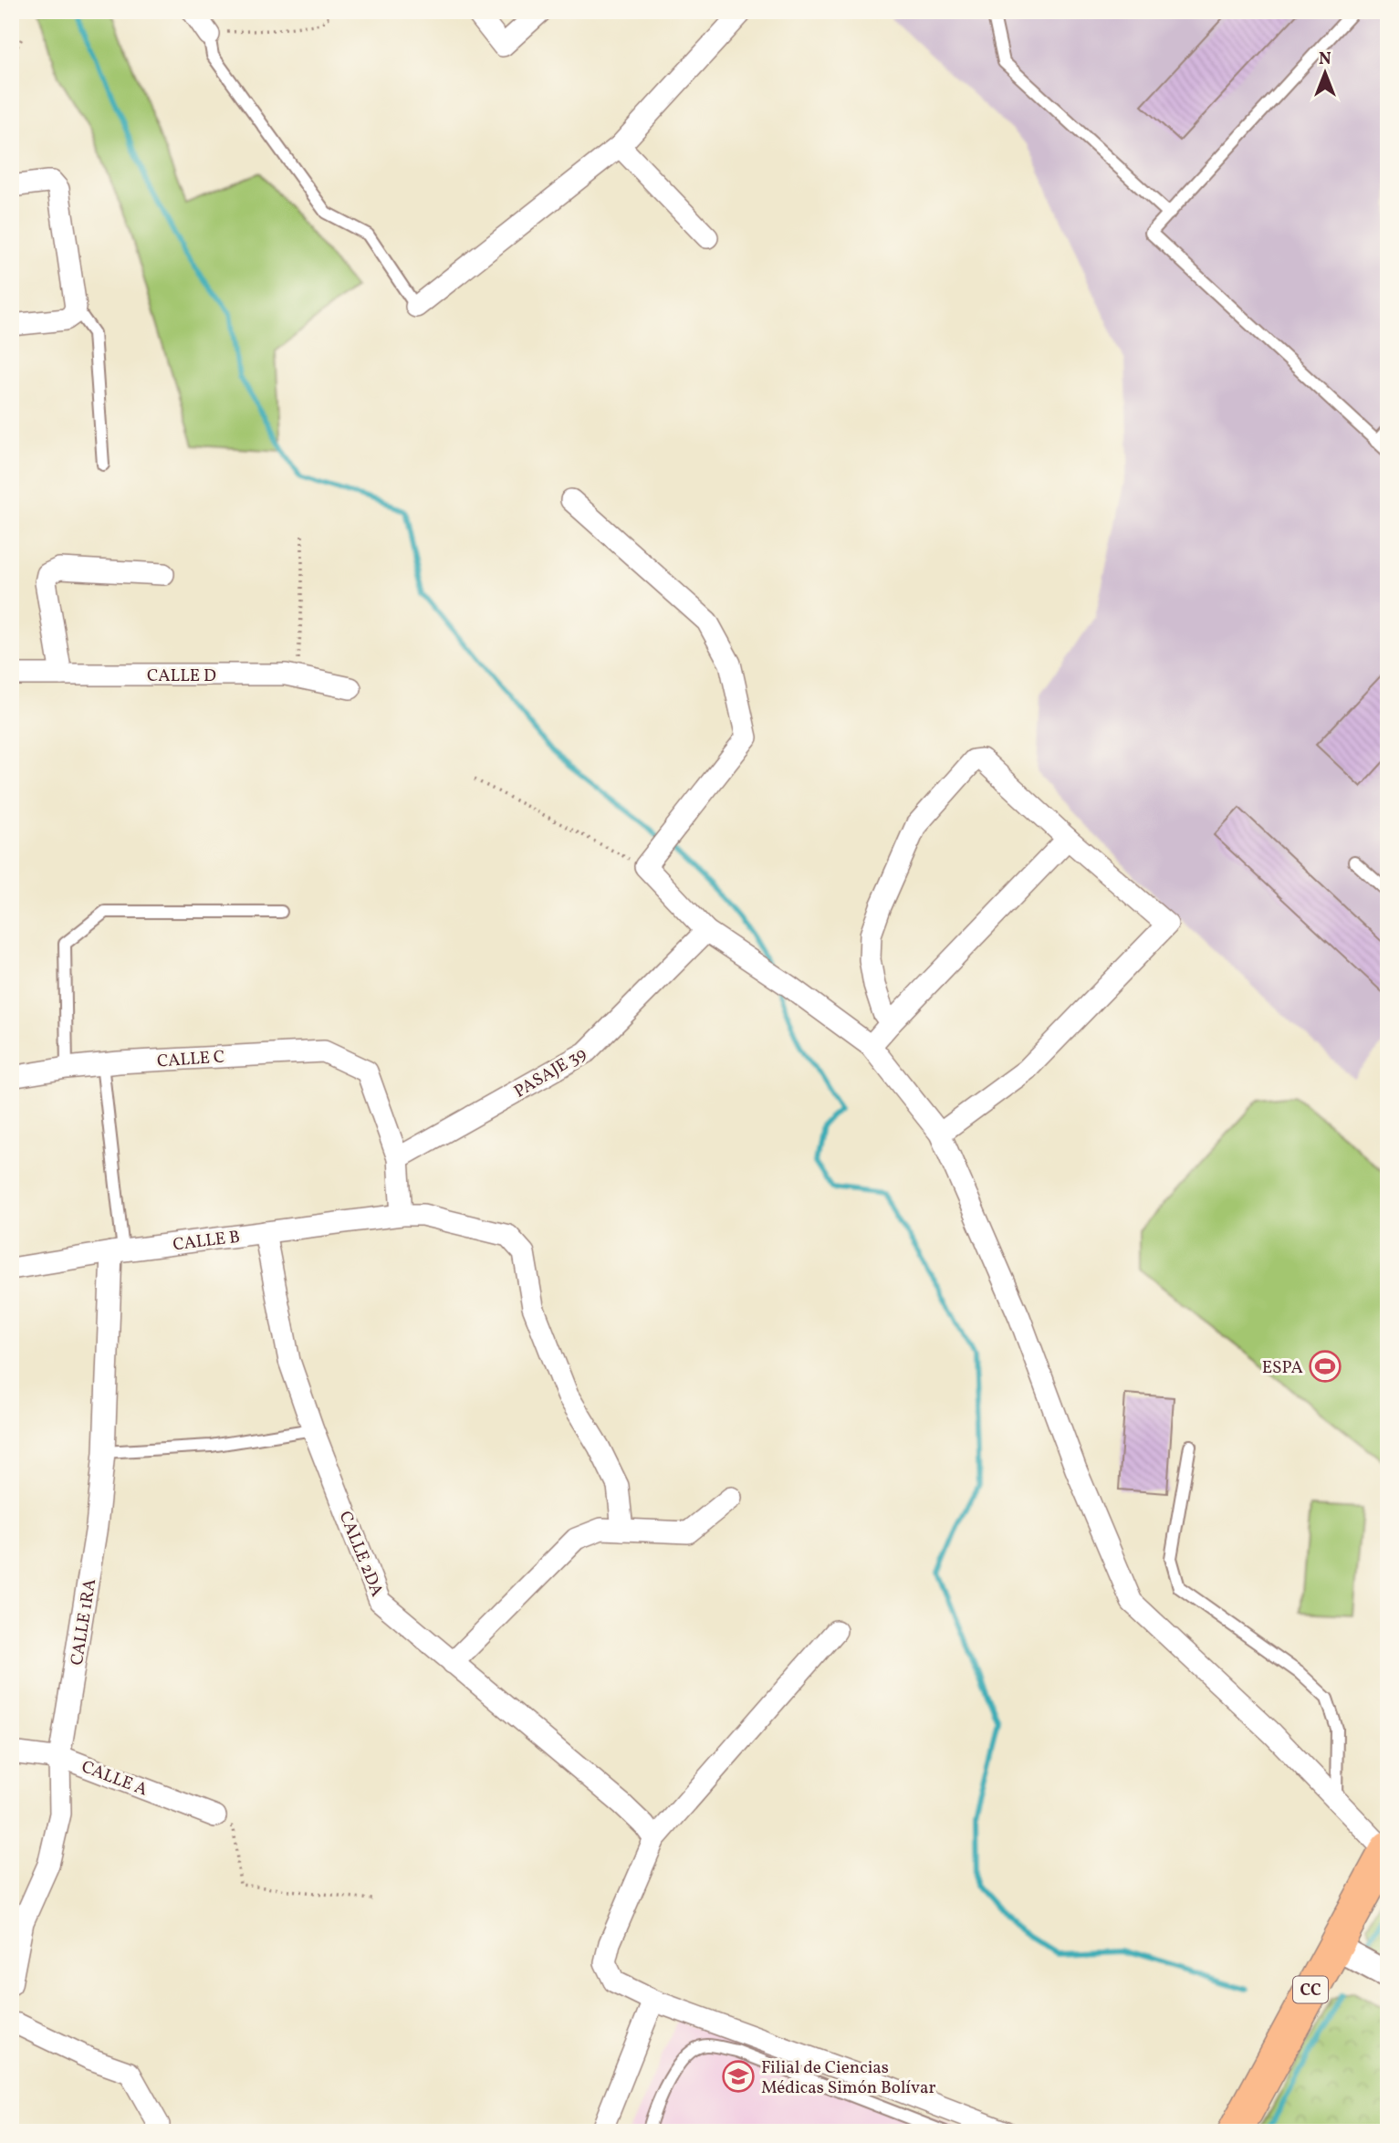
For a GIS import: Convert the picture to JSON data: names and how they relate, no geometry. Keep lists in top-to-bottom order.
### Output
{
  "streets": {
    "main road": ["CC"],
    "street": [
      "CALLE D",
      "CALLE C",
      "PASAJE 39",
      "CALLE B",
      "CALLE 2DA",
      "CALLE 1RA",
      "CALLE A"
    ]
  },
  "crossings": [
    ["CALLE C", "PASAJE 39"],
    ["CALLE B", "CALLE 2DA"],
    ["CALLE B", "CALLE 1RA"],
    ["CALLE 1RA", "CALLE A"]
  ],
  "places": {
    "sports": ["ESPA"],
    "school or university": ["Filial de Ciencias Médicas Simón Bolívar"]
  },
  "north": "top"
}
